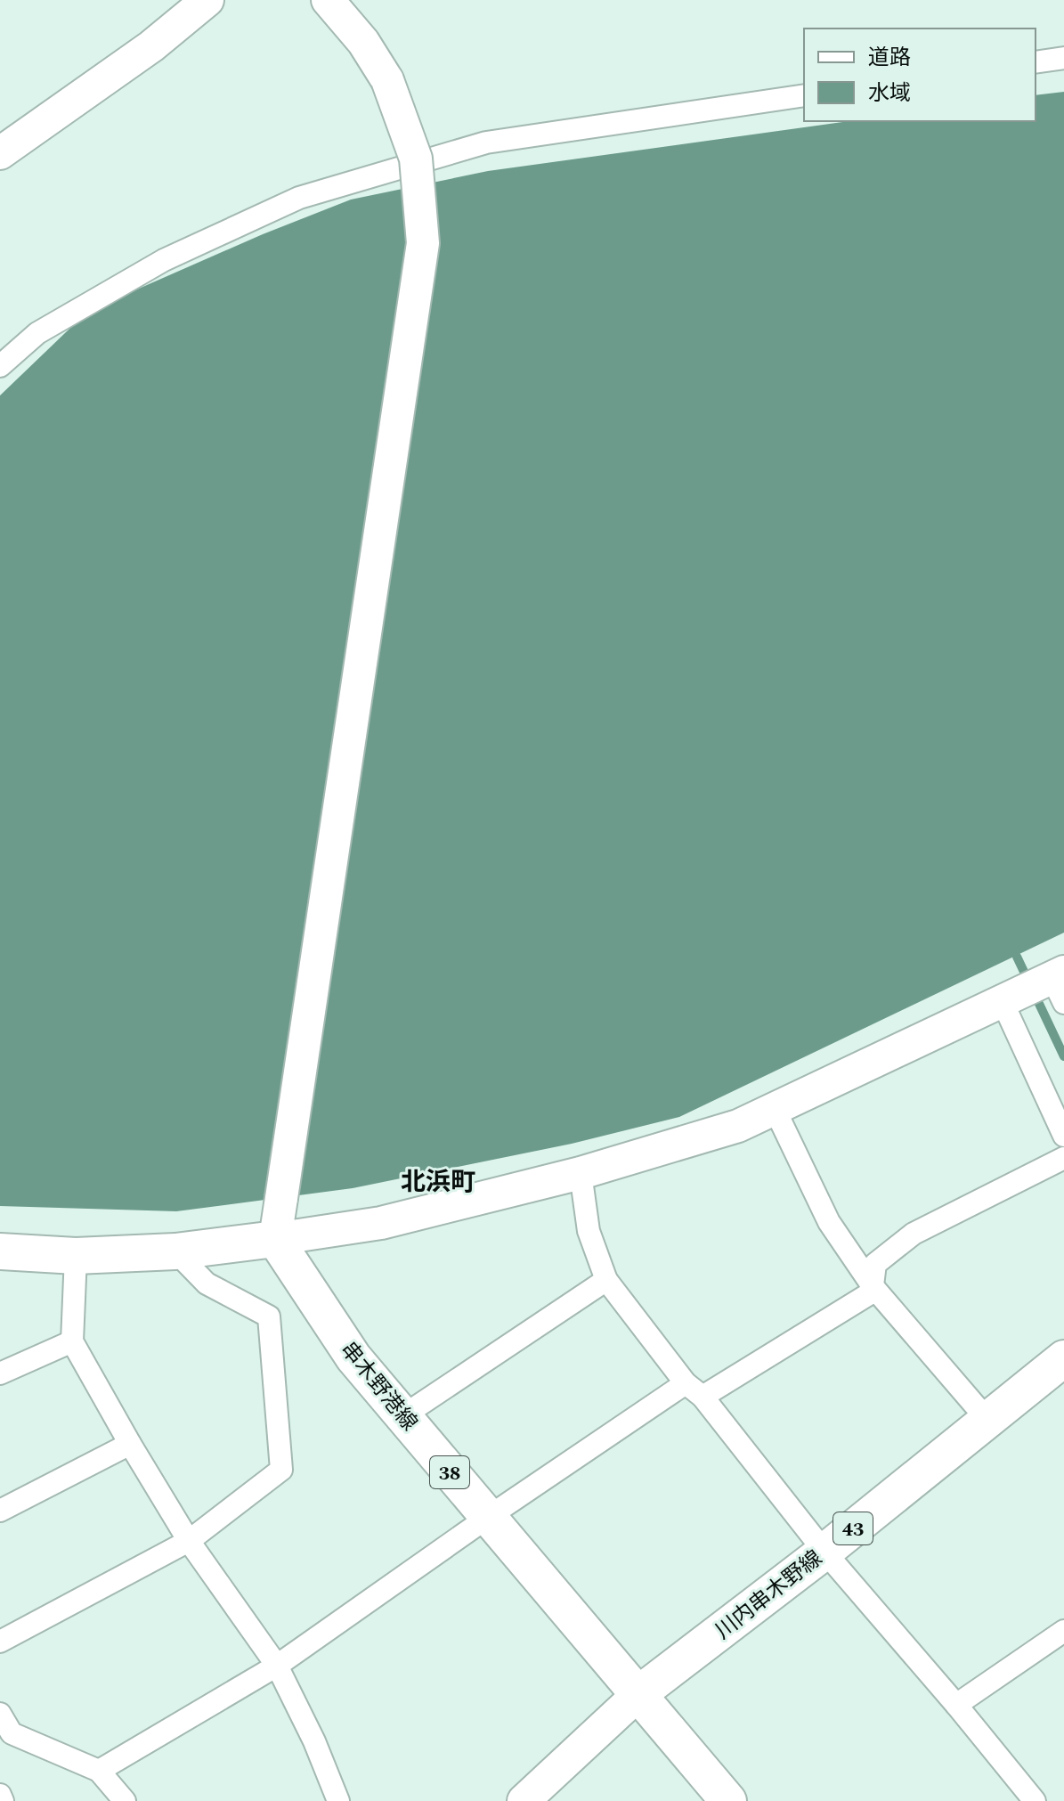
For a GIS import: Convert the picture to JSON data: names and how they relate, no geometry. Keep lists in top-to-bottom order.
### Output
{
  "streets": {
    "main road": [
      "串木野港線",
      "38",
      "43",
      "川内串木野線"
    ]
  },
  "crossings": [
    ["串木野港線", "川内串木野線"]
  ],
  "districts": ["北浜町"],
  "legend": ["道路", "水域"]
}
